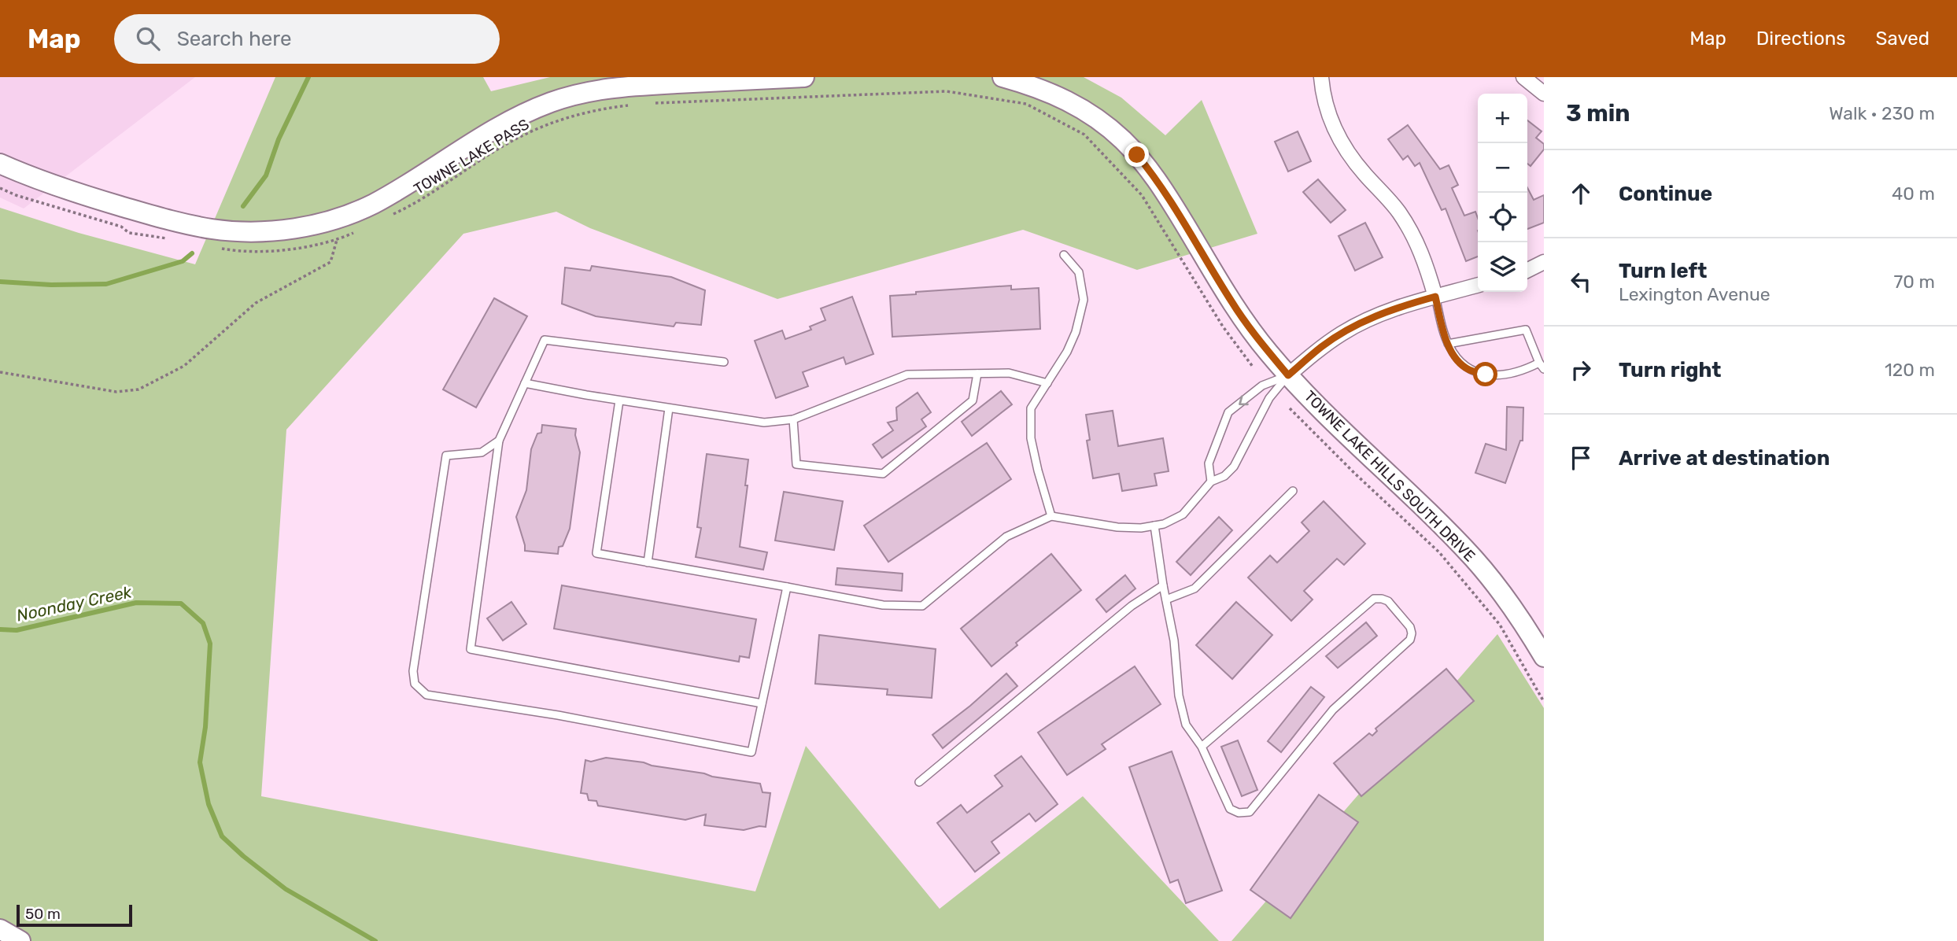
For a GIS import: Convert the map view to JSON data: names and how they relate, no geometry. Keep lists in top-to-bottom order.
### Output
{
  "streets": {
    "street": ["TOWNE LAKE HILLS SOUTH DRIVE"],
    "path": ["TOWNE LAKE PASS"]
  },
  "water": ["Noonday Creek"],
  "scale_bar": "50 m",
  "page": {
    "header": "Map",
    "search": "Search here",
    "nav": ["Map", "Directions", "Saved"],
    "heading": ["3 min", "Walk · 230 m"],
    "map_buttons": ["+", "−"],
    "list": [
      ["Continue", "40 m"],
      ["Turn left", "Lexington Avenue", "70 m"],
      ["Turn right", "120 m"],
      "Arrive at destination"
    ],
    "scale": "50 m"
  }
}
